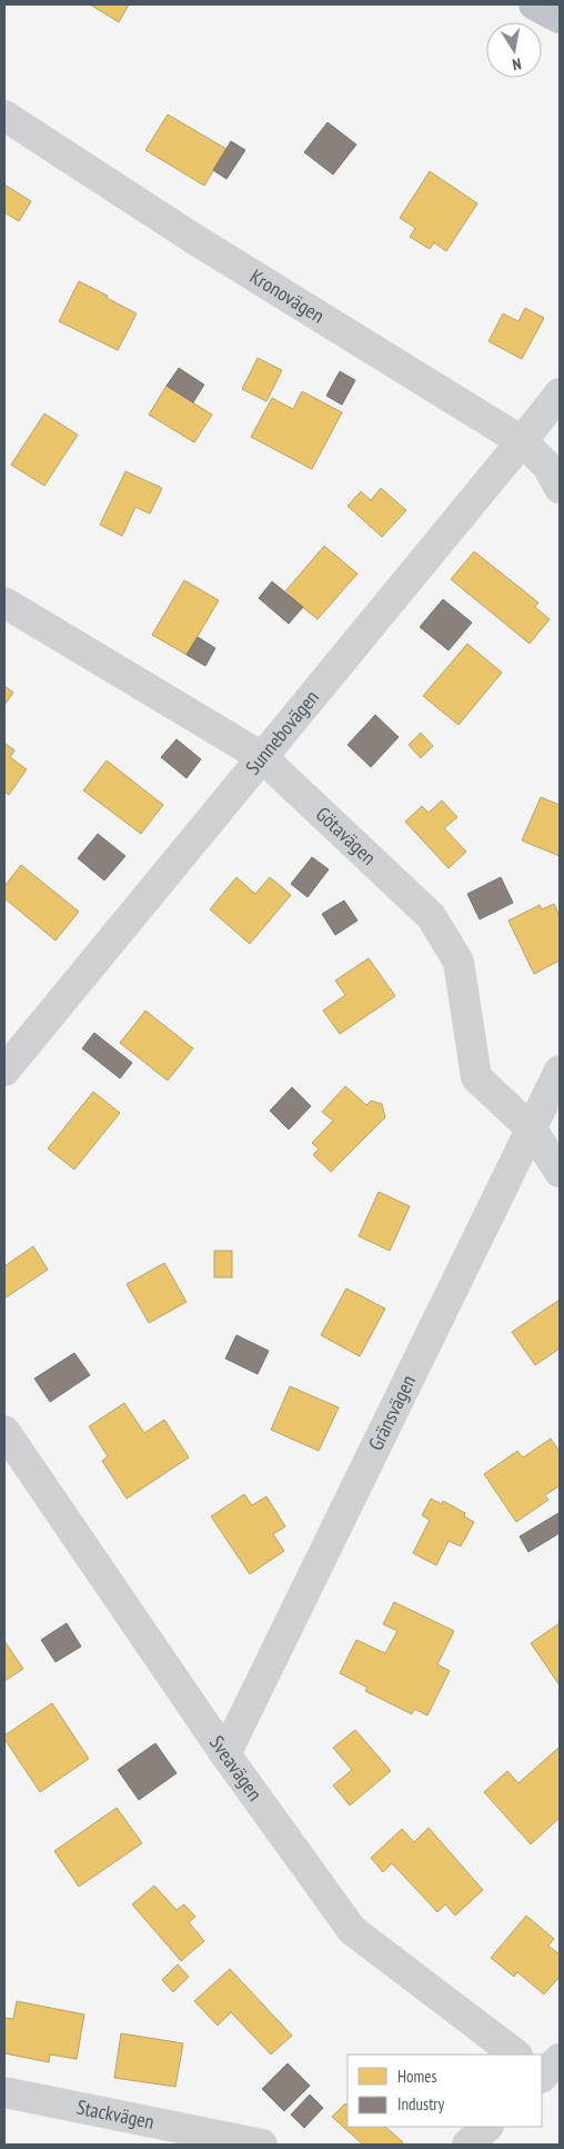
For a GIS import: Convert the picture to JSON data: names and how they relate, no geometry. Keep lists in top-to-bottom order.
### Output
{
  "streets": {
    "street": [
      "Kronovägen",
      "Sunnebovägen",
      "Götavägen",
      "Gränsvägen",
      "Sveavägen",
      "Stackvägen"
    ]
  },
  "crossings": [
    ["Kronovägen", "Sunnebovägen"],
    ["Sunnebovägen", "Götavägen"],
    ["Götavägen", "Gränsvägen"],
    ["Gränsvägen", "Sveavägen"]
  ],
  "legend": ["Homes", "Industry"],
  "north": "bottom"
}
